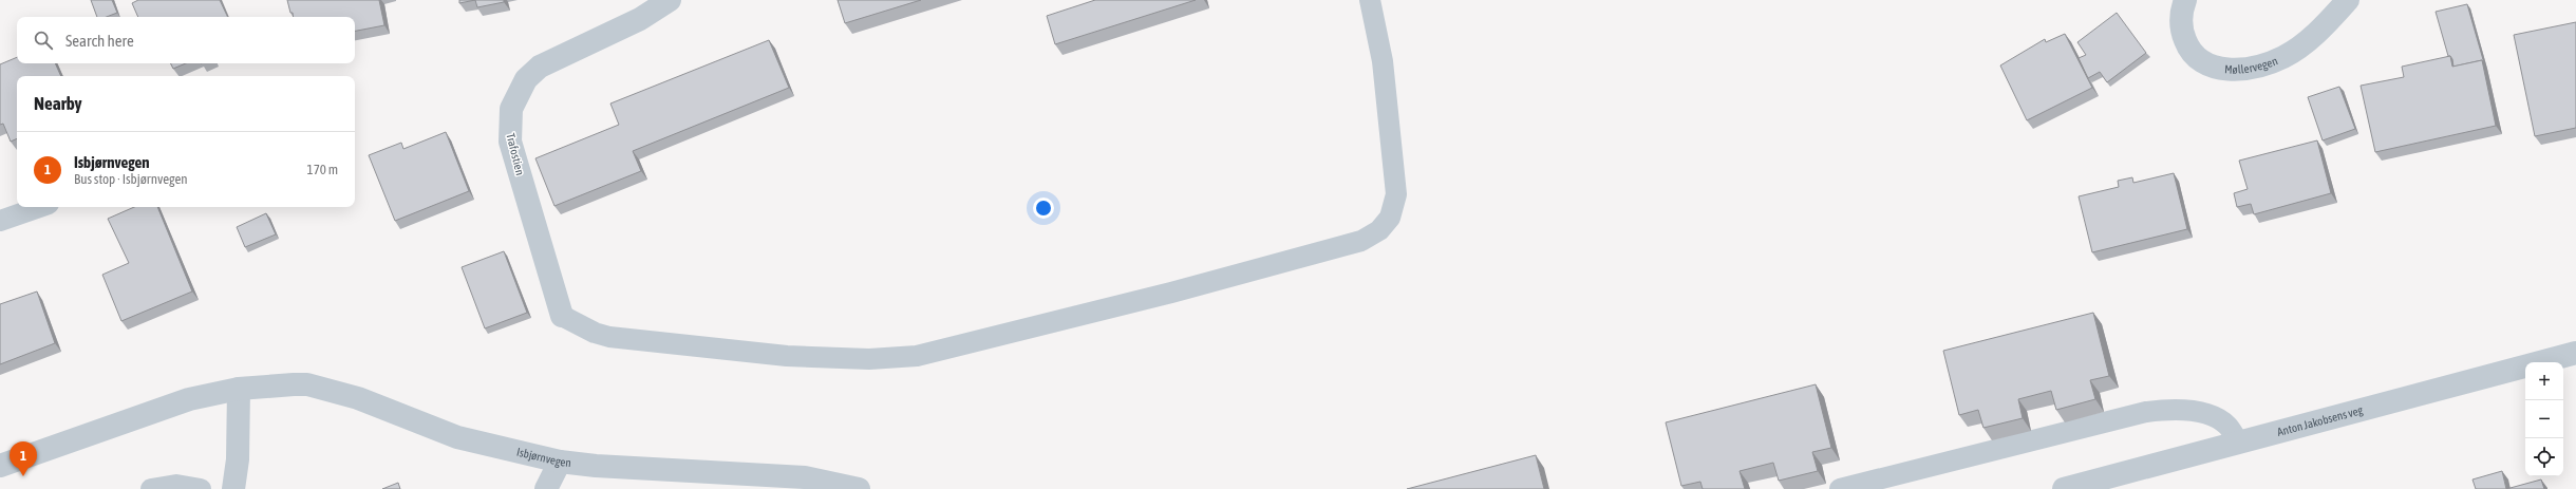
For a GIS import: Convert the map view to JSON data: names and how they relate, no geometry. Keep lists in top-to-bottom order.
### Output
{
  "streets": {
    "street": [
      "Møllervegen",
      "Trafostien",
      "Anton Jakobsens veg",
      "Isbjørnvegen"
    ]
  },
  "page": {
    "search": "Search here",
    "heading": "Nearby",
    "list": [
      {
        "mark": "1",
        "name": "Isbjørnvegen",
        "note": "Bus stop · Isbjørnvegen",
        "value": "170 m"
      }
    ],
    "map_buttons": ["+", "−"],
    "pins": "1"
  }
}
